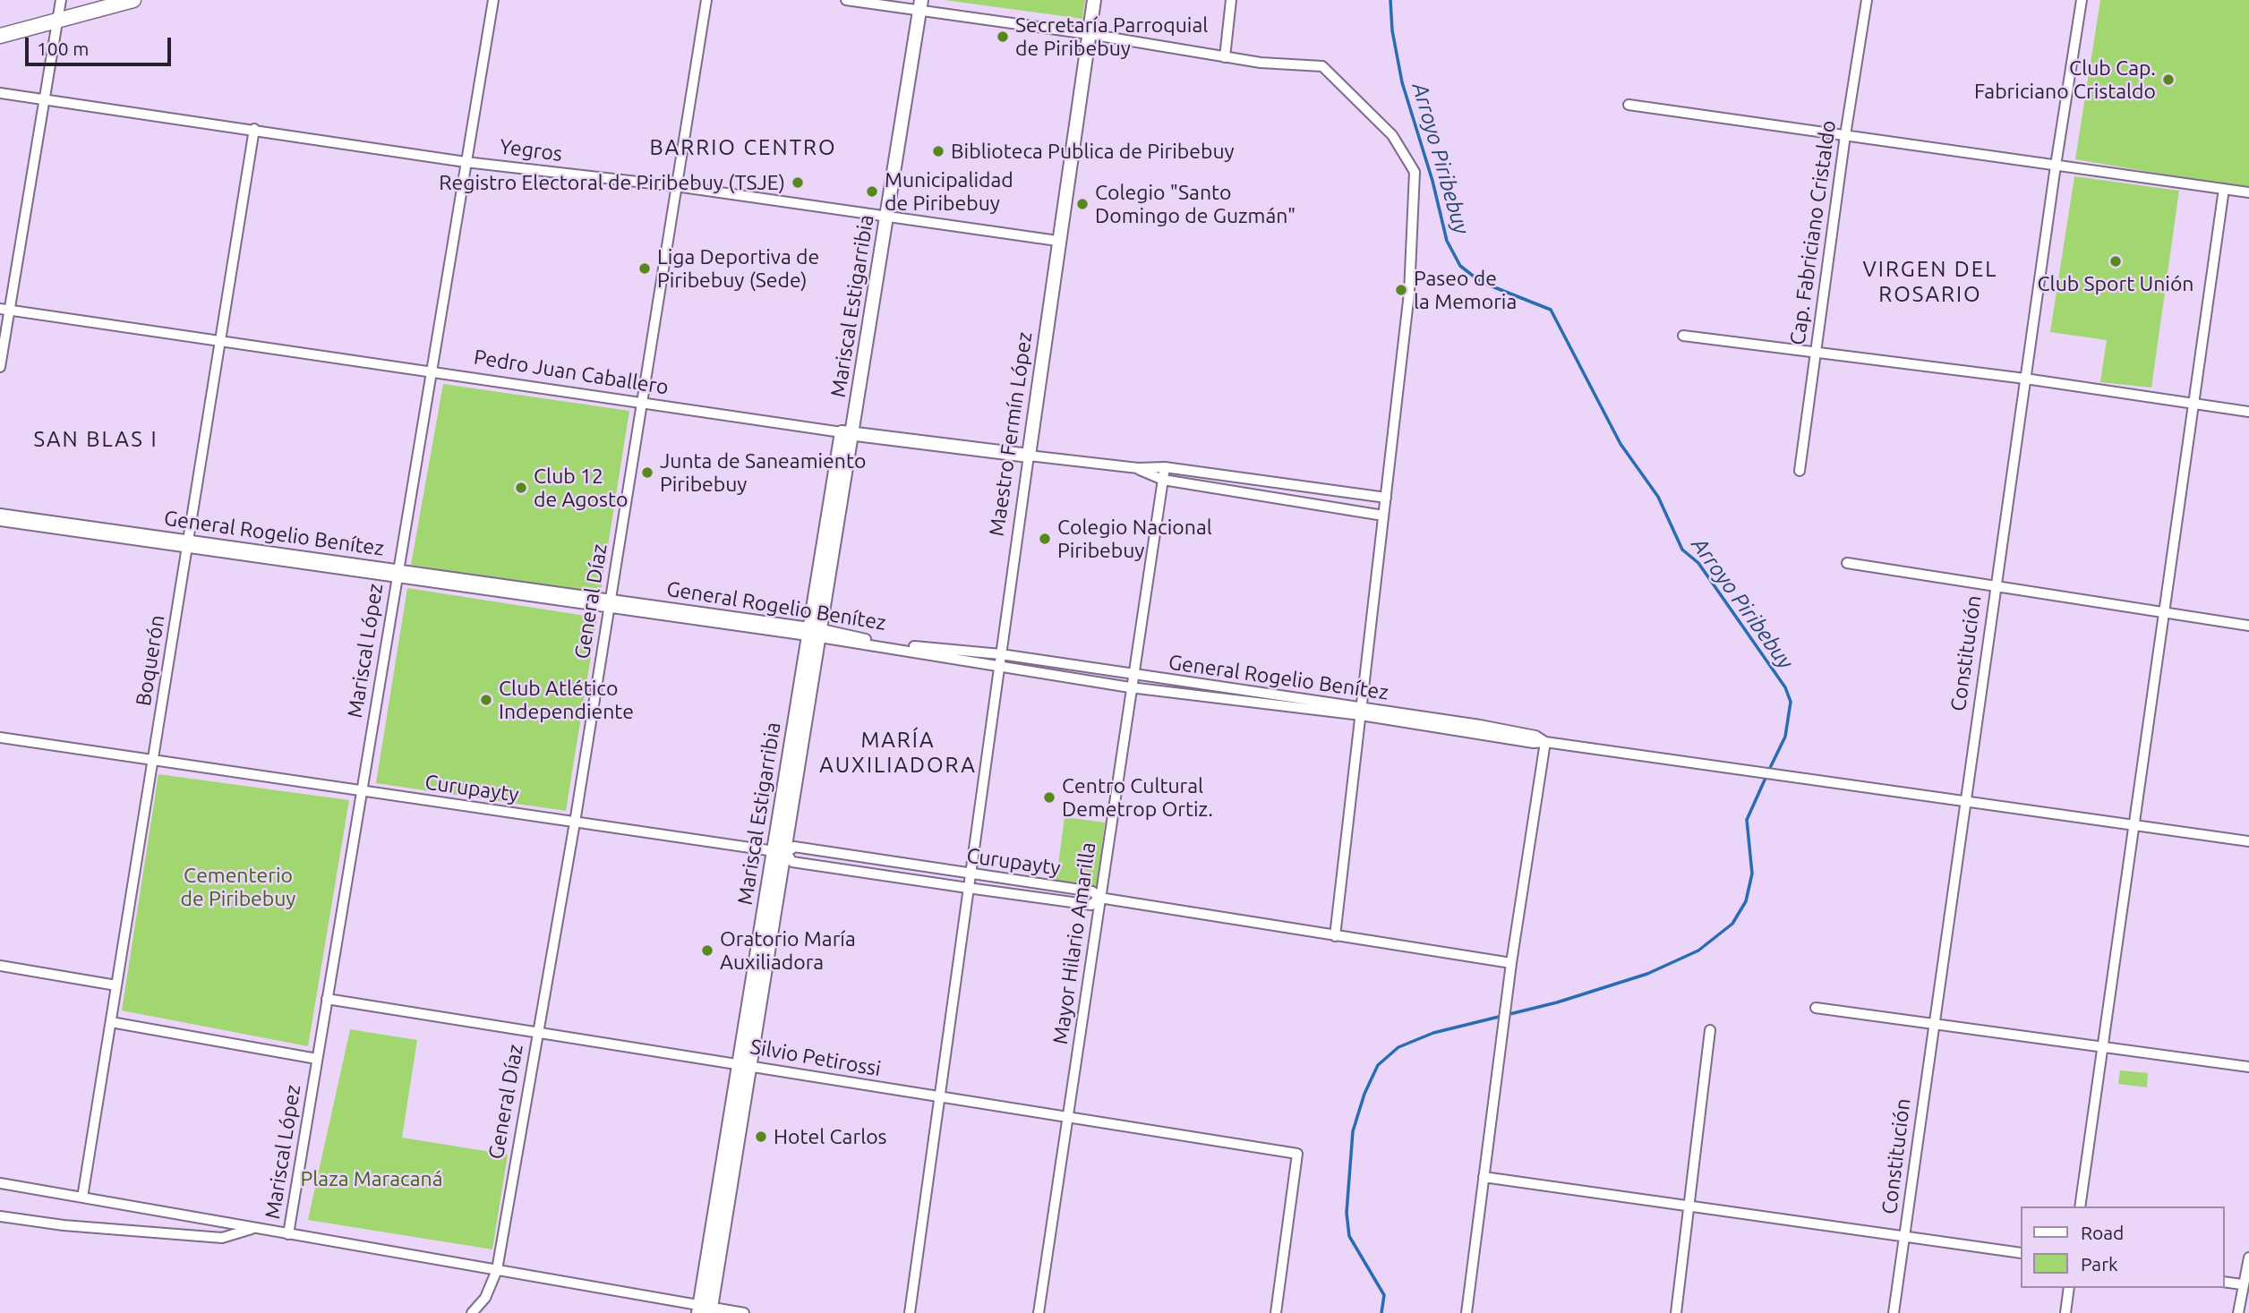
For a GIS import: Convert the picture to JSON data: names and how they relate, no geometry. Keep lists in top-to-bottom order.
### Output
{
  "streets": {
    "street": [
      "Yegros",
      "Cap. Fabriciano Cristaldo",
      "Mariscal Estigarribia",
      "Pedro Juan Caballero",
      "Maestro Fermín López",
      "General Rogelio Benítez",
      "General Díaz",
      "Mariscal López",
      "Constitución",
      "Boquerón",
      "Curupayty",
      "Mayor Hilario Amarilla",
      "Silvio Petirossi"
    ]
  },
  "crossings": [
    ["Yegros", "Mariscal Estigarribia"],
    ["Yegros", "Maestro Fermín López"],
    ["Yegros", "General Díaz"],
    ["Yegros", "Mariscal López"],
    ["Yegros", "Boquerón"],
    ["Mariscal Estigarribia", "Pedro Juan Caballero"],
    ["Mariscal Estigarribia", "General Rogelio Benítez"],
    ["Mariscal Estigarribia", "Curupayty"],
    ["Mariscal Estigarribia", "Silvio Petirossi"],
    ["Pedro Juan Caballero", "Maestro Fermín López"],
    ["Pedro Juan Caballero", "General Díaz"],
    ["Pedro Juan Caballero", "Mariscal López"],
    ["Pedro Juan Caballero", "Boquerón"],
    ["Maestro Fermín López", "General Rogelio Benítez"],
    ["Maestro Fermín López", "Curupayty"],
    ["Maestro Fermín López", "Silvio Petirossi"],
    ["General Rogelio Benítez", "General Díaz"],
    ["General Rogelio Benítez", "Mariscal López"],
    ["General Rogelio Benítez", "Constitución"],
    ["General Rogelio Benítez", "Boquerón"],
    ["General Rogelio Benítez", "Mayor Hilario Amarilla"],
    ["General Díaz", "Curupayty"],
    ["General Díaz", "Silvio Petirossi"],
    ["Mariscal López", "Curupayty"],
    ["Mariscal López", "Silvio Petirossi"],
    ["Boquerón", "Curupayty"],
    ["Curupayty", "Mayor Hilario Amarilla"],
    ["Mayor Hilario Amarilla", "Silvio Petirossi"]
  ],
  "districts": [
    "BARRIO CENTRO",
    "VIRGEN DEL ROSARIO",
    "SAN BLAS I",
    "MARÍA AUXILIADORA"
  ],
  "water": ["Arroyo Piribebuy"],
  "parks": ["Cementerio de Piribebuy", "Plaza Maracaná"],
  "places": [
    "Secretaría Parroquial de Piribebuy",
    "Club Cap. Fabriciano Cristaldo",
    "Biblioteca Publica de Piribebuy",
    "Registro Electoral de Piribebuy (TSJE)",
    "Municipalidad de Piribebuy",
    "Colegio \"Santo Domingo de Guzmán\"",
    "Club Sport Unión",
    "Liga Deportiva de Piribebuy (Sede)",
    "Paseo de la Memoria",
    "Junta de Saneamiento Piribebuy",
    "Club 12 de Agosto",
    "Colegio Nacional Piribebuy",
    "Club Atlético Independiente",
    "Centro Cultural Demetrop Ortiz.",
    "Oratorio María Auxiliadora",
    "Hotel Carlos"
  ],
  "legend": ["Road", "Park"],
  "scale_bar": "100 m"
}
